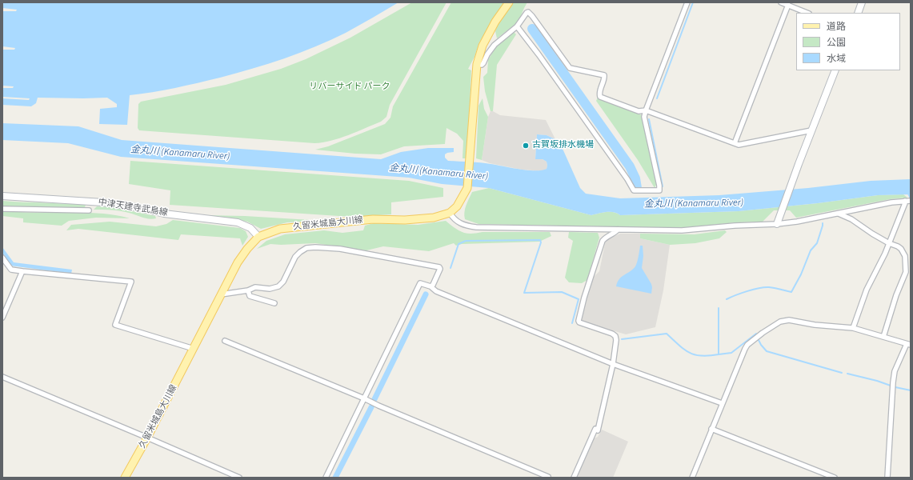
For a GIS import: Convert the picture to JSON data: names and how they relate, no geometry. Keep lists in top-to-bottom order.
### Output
{
  "streets": {
    "main road": ["中津天建寺武島線", "久留米城島大川線"]
  },
  "crossings": [
    ["中津天建寺武島線", "久留米城島大川線"]
  ],
  "water": ["金丸川 (Kanamaru River)"],
  "parks": ["リバーサイド パーク"],
  "places": ["古賀坂排水機場"],
  "legend": ["道路", "公園", "水域"]
}
